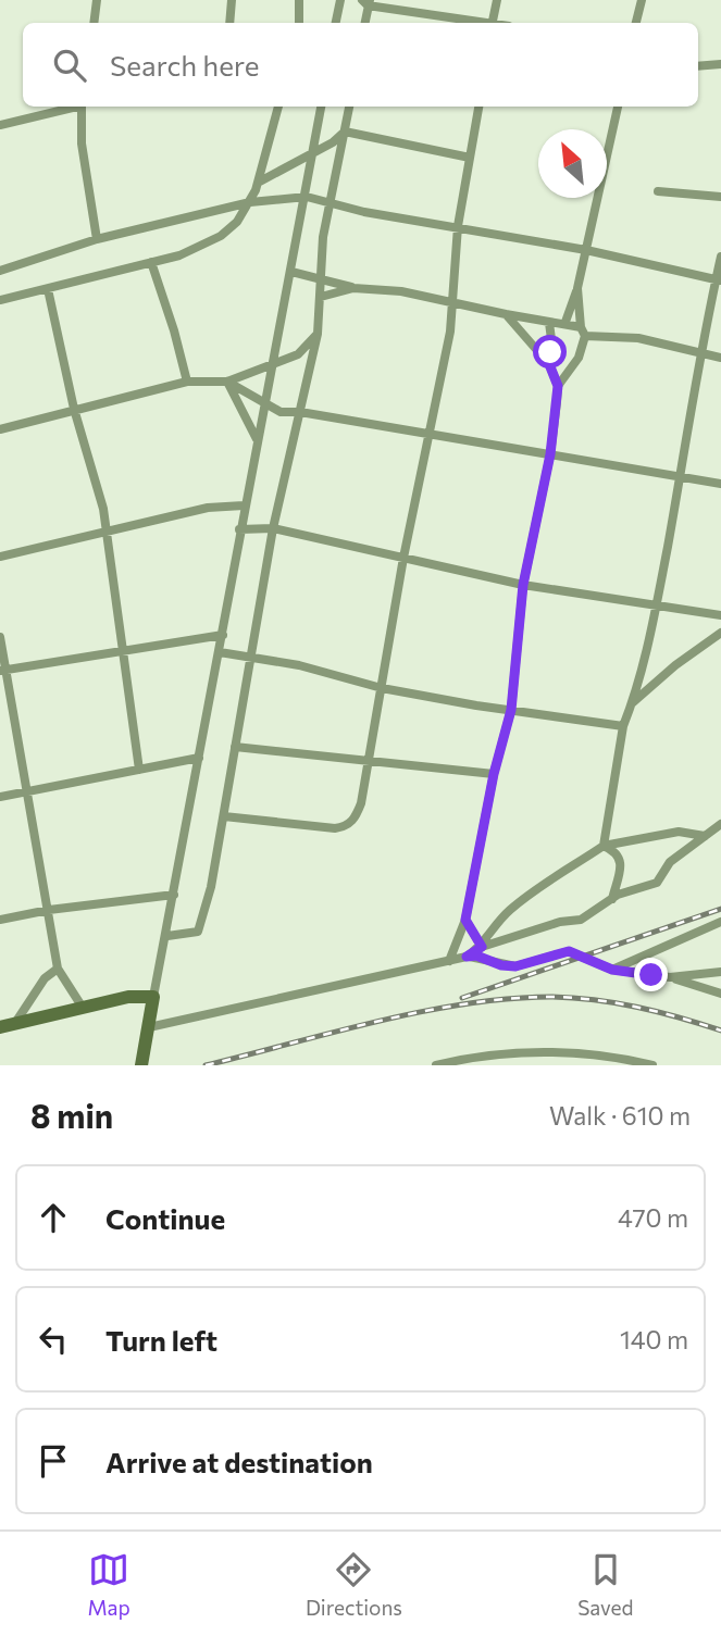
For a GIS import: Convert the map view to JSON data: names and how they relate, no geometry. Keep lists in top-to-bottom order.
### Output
{
  "north": "top left",
  "page": {
    "search": "Search here",
    "heading": ["8 min", "Walk · 610 m"],
    "list": [
      ["Continue", "470 m"],
      ["Turn left", "140 m"],
      "Arrive at destination"
    ],
    "nav": ["Map", "Directions", "Saved"]
  }
}
